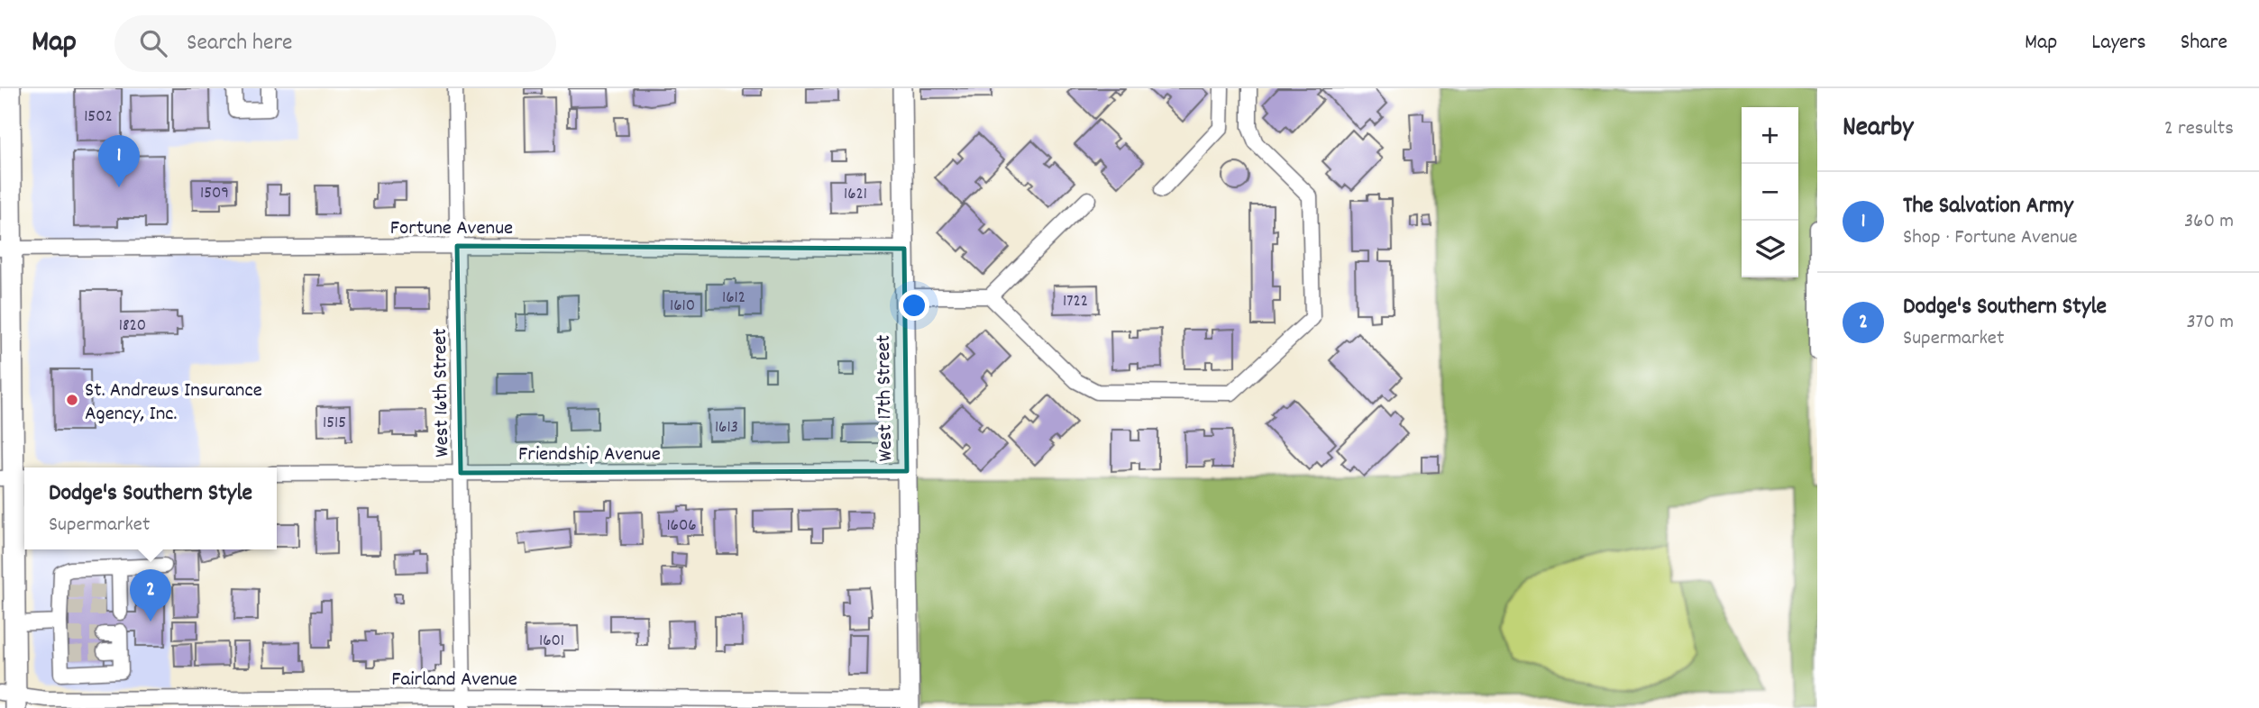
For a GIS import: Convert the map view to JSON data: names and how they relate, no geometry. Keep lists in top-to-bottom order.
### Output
{
  "streets": {
    "main road": ["West 17th Street"],
    "street": [
      "Fortune Avenue",
      "West 16th Street",
      "Friendship Avenue",
      "Fairland Avenue"
    ]
  },
  "crossings": [
    ["Fortune Avenue", "West 16th Street"],
    ["Fortune Avenue", "West 17th Street"],
    ["West 16th Street", "Friendship Avenue"],
    ["West 16th Street", "Fairland Avenue"],
    ["West 17th Street", "Friendship Avenue"],
    ["West 17th Street", "Fairland Avenue"]
  ],
  "places": ["St. Andrews Insurance Agency, Inc."],
  "house_numbers": [
    "1502",
    "1509",
    "1621",
    "1612",
    "1722",
    "1610",
    "1820",
    "1515",
    "1613",
    "1606",
    "1601"
  ],
  "page": {
    "header": "Map",
    "search": "Search here",
    "nav": ["Map", "Layers", "Share"],
    "heading": ["Nearby", "2 results"],
    "map_buttons": ["+", "−"],
    "pins": ["1", "2"],
    "list": [
      {
        "mark": "1",
        "name": "The Salvation Army",
        "note": "Shop · Fortune Avenue",
        "value": "360 m"
      },
      {
        "mark": "2",
        "name": "Dodge's Southern Style",
        "note": "Supermarket",
        "value": "370 m"
      }
    ],
    "popup": ["Dodge's Southern Style", "Supermarket"]
  }
}
